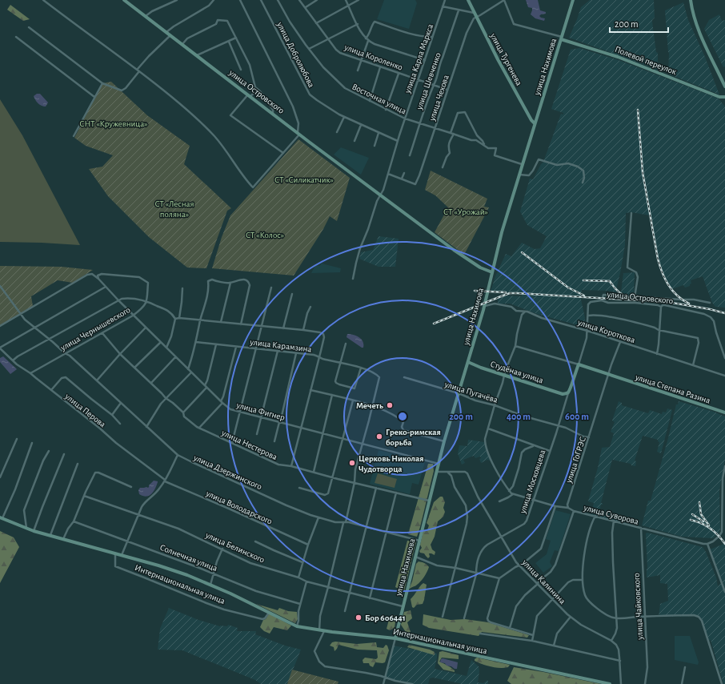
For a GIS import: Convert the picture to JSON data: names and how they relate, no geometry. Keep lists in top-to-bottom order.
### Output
{
  "streets": {
    "main road": [
      "улица Тургенева",
      "Полевой переулок",
      "улица Нахимова",
      "улица Островского",
      "Студёная улица",
      "улица Степана Разина",
      "улица Московцева",
      "Интернациональная улица"
    ],
    "street": [
      "улица Добролюбова",
      "улица Короленко",
      "улица Карла Маркса",
      "улица Шевченко",
      "улица Чехова",
      "Восточная улица",
      "улица Чернышевского",
      "улица Короткова",
      "улица Карамзина",
      "улица Пугачёва",
      "улица Перова",
      "улица Фигнер",
      "улица Нестерова",
      "улица ГоГРЭС",
      "улица Дзержинского",
      "улица Володарского",
      "улица Суворова",
      "улица Белинского",
      "Солнечная улица",
      "улица Калинина",
      "улица Чайковского"
    ]
  },
  "crossings": [
    ["улица Добролюбова", "улица Карла Маркса"],
    ["улица Короленко", "улица Карла Маркса"],
    ["улица Короленко", "улица Шевченко"],
    ["улица Короленко", "улица Чехова"],
    ["улица Карла Маркса", "улица Островского"],
    ["улица Карла Маркса", "Восточная улица"],
    ["улица Тургенева", "улица Нахимова"],
    ["улица Тургенева", "улица Чехова"],
    ["Полевой переулок", "улица Нахимова"],
    ["улица Нахимова", "улица Островского"],
    ["улица Нахимова", "Восточная улица"],
    ["улица Нахимова", "улица Короткова"],
    ["улица Нахимова", "Студёная улица"],
    ["улица Нахимова", "улица Пугачёва"],
    ["улица Нахимова", "улица Фигнер"],
    ["улица Нахимова", "улица Нестерова"],
    ["улица Нахимова", "улица Дзержинского"],
    ["улица Нахимова", "улица Белинского"],
    ["улица Нахимова", "Интернациональная улица"],
    ["улица Шевченко", "Восточная улица"],
    ["улица Островского", "улица Московцева"],
    ["улица Чехова", "Восточная улица"],
    ["улица Чернышевского", "улица Перова"],
    ["улица Чернышевского", "улица Фигнер"],
    ["улица Чернышевского", "улица Нестерова"],
    ["улица Чернышевского", "улица Дзержинского"],
    ["улица Короткова", "улица ГоГРЭС"],
    ["улица Короткова", "улица Московцева"],
    ["улица Короткова", "улица Суворова"],
    ["Студёная улица", "улица Суворова"],
    ["улица Степана Разина", "улица ГоГРЭС"],
    ["улица Пугачёва", "улица ГоГРЭС"],
    ["улица Пугачёва", "улица Московцева"],
    ["улица Пугачёва", "улица Суворова"],
    ["улица Перова", "улица Володарского"],
    ["улица Фигнер", "улица Дзержинского"],
    ["улица ГоГРЭС", "улица Суворова"],
    ["улица Московцева", "улица Суворова"],
    ["улица Московцева", "улица Калинина"],
    ["улица Суворова", "улица Чайковского"]
  ],
  "parks": [
    "СНТ «Кружевница»",
    "СТ «Силикатчик»",
    "СТ «Лесная поляна»",
    "СТ «Урожай»",
    "СТ «Колос»"
  ],
  "places": [
    "Мечеть",
    "Греко-римская борьба",
    "Церковь Николая Чудотворца",
    "Бор 606441"
  ],
  "scale_bar": "200 m",
  "rings": ["200 m", "400 m", "600 m"]
}
